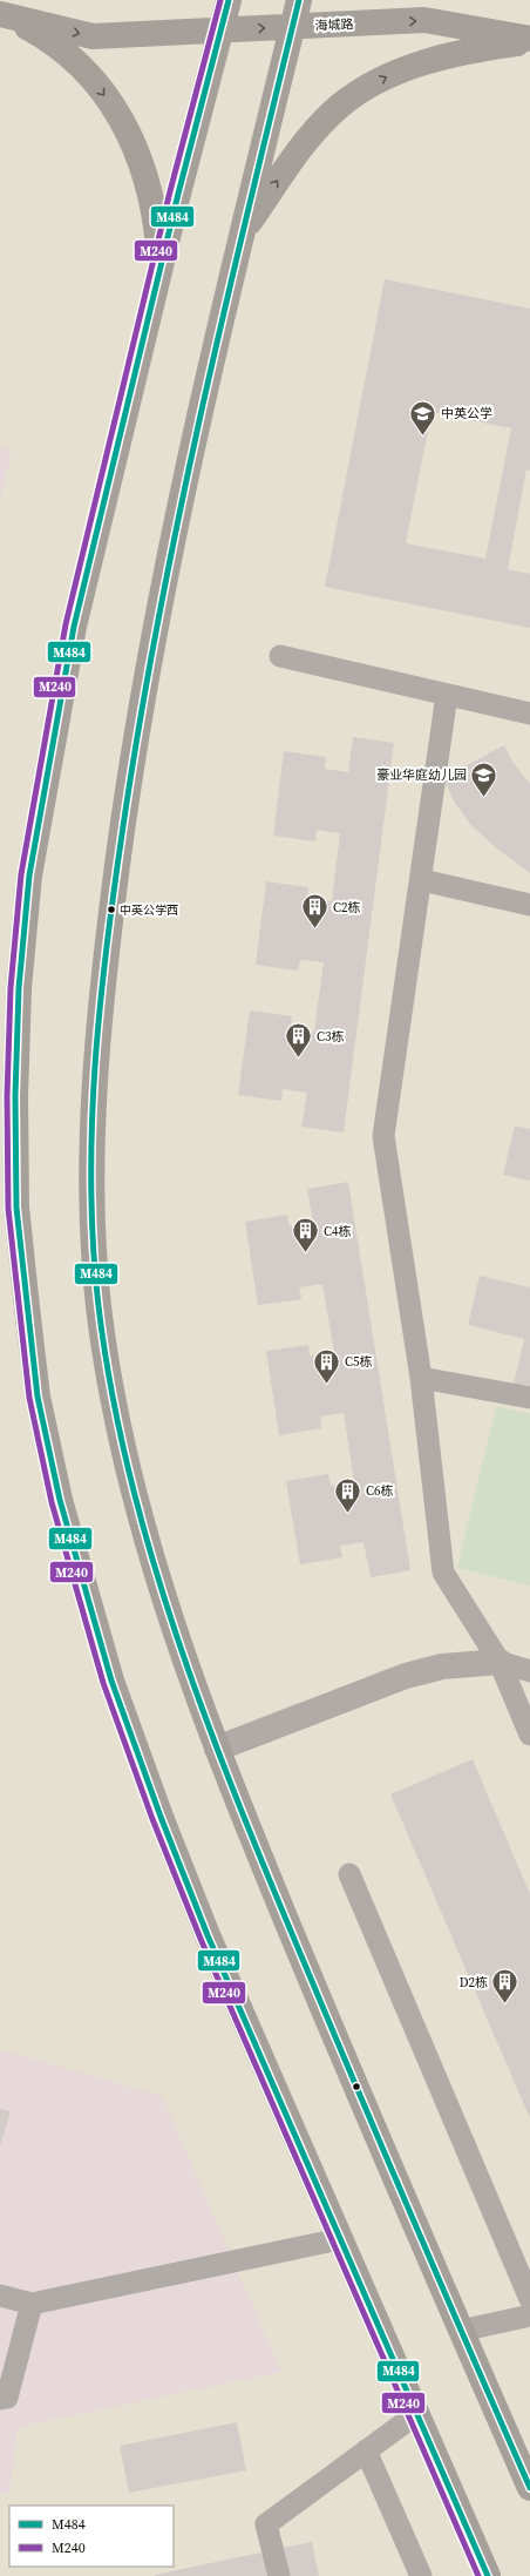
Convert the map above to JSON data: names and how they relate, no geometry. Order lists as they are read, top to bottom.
{
  "streets": {
    "main road": ["海城路"]
  },
  "one_way": ["海城路"],
  "places": {
    "school or university": ["中英公学", "豪业华庭幼儿园"],
    "other": ["中英公学西"],
    "building": [
      "C2栋",
      "C3栋",
      "C4栋",
      "C5栋",
      "C6栋",
      "D2栋"
    ]
  },
  "lines": ["transit line M484", "transit line M240"],
  "legend": ["M484", "M240"]
}
